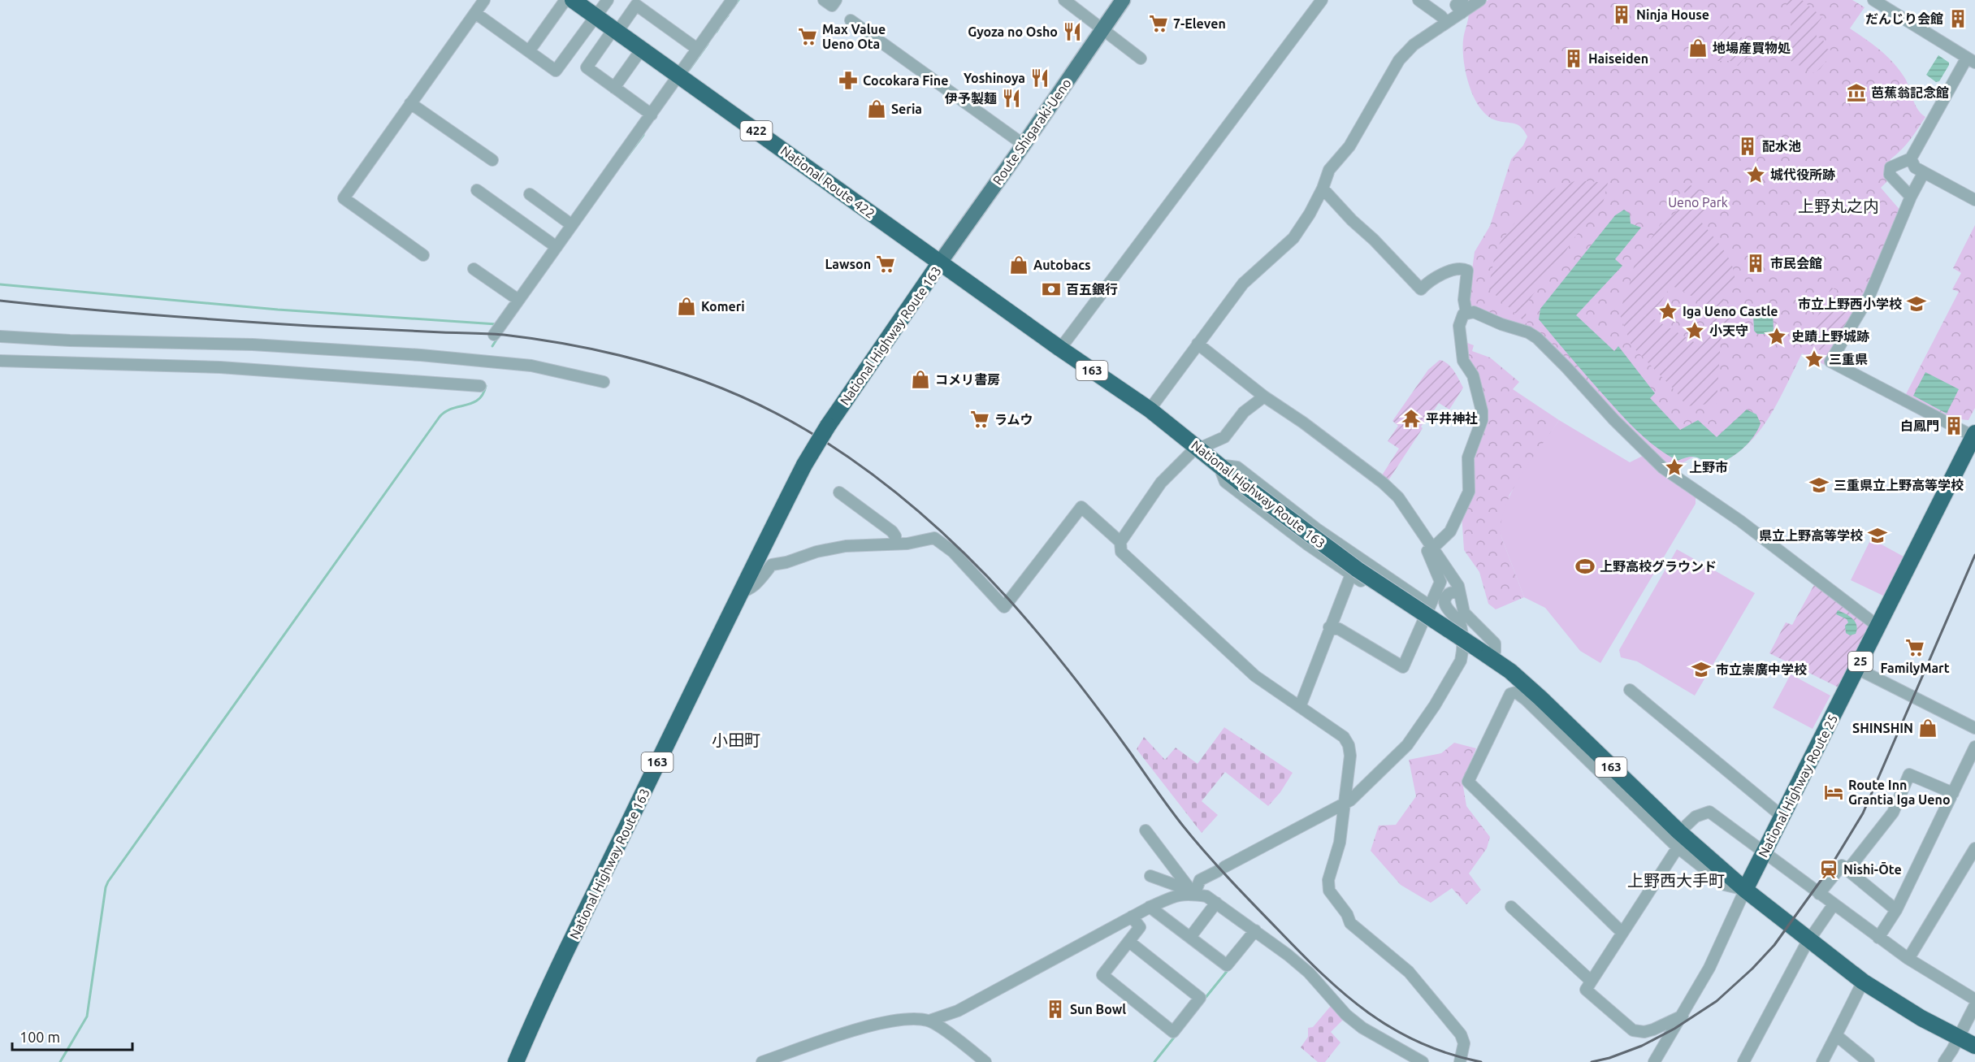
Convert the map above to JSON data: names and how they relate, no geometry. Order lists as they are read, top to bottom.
{
  "streets": {
    "highway": [
      "422",
      "National Route 422",
      "National Highway Route 163",
      "163",
      "25",
      "National Highway Route 25"
    ],
    "main road": ["Route Shigaraki-Ueno"]
  },
  "crossings": [
    ["Route Shigaraki-Ueno", "National Route 422"],
    ["Route Shigaraki-Ueno", "National Highway Route 163"],
    ["National Route 422", "National Highway Route 163"],
    ["National Highway Route 163", "National Highway Route 25"]
  ],
  "districts": ["上野丸之内", "小田町", "上野西大手町"],
  "parks": ["Ueno Park"],
  "places": {
    "building": [
      "Ninja House",
      "だんじり会館",
      "Haiseiden",
      "配水池",
      "市民会館",
      "白鳳門",
      "Sun Bowl"
    ],
    "supermarket": [
      "7-Eleven",
      "Max Value Ueno Ota",
      "Lawson",
      "ラムウ",
      "FamilyMart"
    ],
    "restaurant": ["Gyoza no Osho", "Yoshinoya", "伊予製麺"],
    "shop": [
      "地場産買物処",
      "Seria",
      "Autobacs",
      "Komeri",
      "コメリ書房",
      "SHINSHIN"
    ],
    "pharmacy": ["Cocokara Fine"],
    "museum": ["芭蕉翁記念館"],
    "place": [
      "城代役所跡",
      "Iga Ueno Castle",
      "小天守",
      "史蹟上野城跡",
      "三重県",
      "上野市"
    ],
    "bank": ["百五銀行"],
    "school or university": [
      "市立上野西小学校",
      "三重県立上野高等学校",
      "県立上野高等学校",
      "市立崇廣中学校"
    ],
    "temple": ["平井神社"],
    "sports": ["上野高校グラウンド"],
    "hotel": ["Route Inn Grantia Iga Ueno"],
    "station": ["Nishi-Ōte"]
  },
  "scale_bar": "100 m"
}
